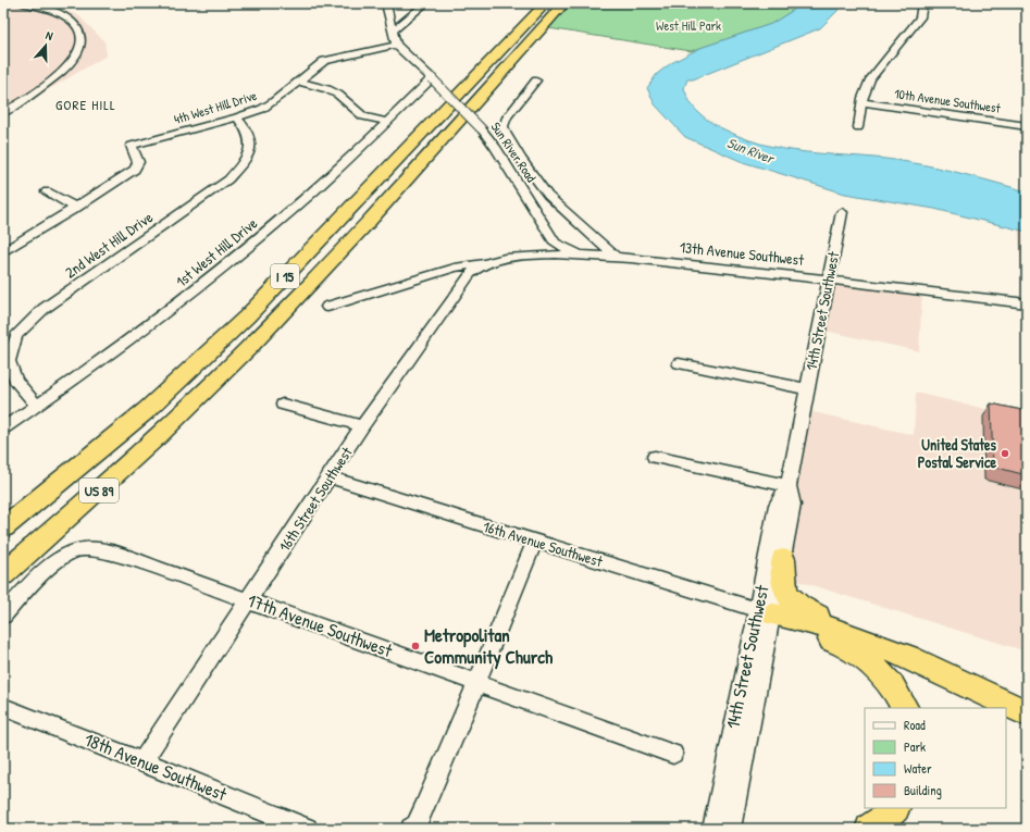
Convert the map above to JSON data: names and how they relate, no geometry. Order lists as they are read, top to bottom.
{
  "streets": {
    "highway": ["I 15", "US 89"],
    "street": [
      "10th Avenue Southwest",
      "4th West Hill Drive",
      "Sun River Road",
      "2nd West Hill Drive",
      "1st West Hill Drive",
      "13th Avenue Southwest",
      "14th Street Southwest",
      "16th Street Southwest",
      "16th Avenue Southwest",
      "17th Avenue Southwest",
      "18th Avenue Southwest"
    ]
  },
  "crossings": [
    ["4th West Hill Drive", "Sun River Road"],
    ["4th West Hill Drive", "2nd West Hill Drive"],
    ["Sun River Road", "1st West Hill Drive"],
    ["Sun River Road", "13th Avenue Southwest"],
    ["2nd West Hill Drive", "1st West Hill Drive"],
    ["13th Avenue Southwest", "14th Street Southwest"],
    ["13th Avenue Southwest", "16th Street Southwest"],
    ["I 15", "US 89"],
    ["14th Street Southwest", "16th Avenue Southwest"],
    ["16th Street Southwest", "16th Avenue Southwest"],
    ["16th Street Southwest", "17th Avenue Southwest"],
    ["16th Street Southwest", "18th Avenue Southwest"]
  ],
  "districts": ["GORE HILL"],
  "water": ["Sun River"],
  "parks": ["West Hill Park"],
  "places": ["United States Postal Service", "Metropolitan Community Church"],
  "legend": [
    "Road",
    "Park",
    "Water",
    "Building"
  ],
  "north": "top"
}
